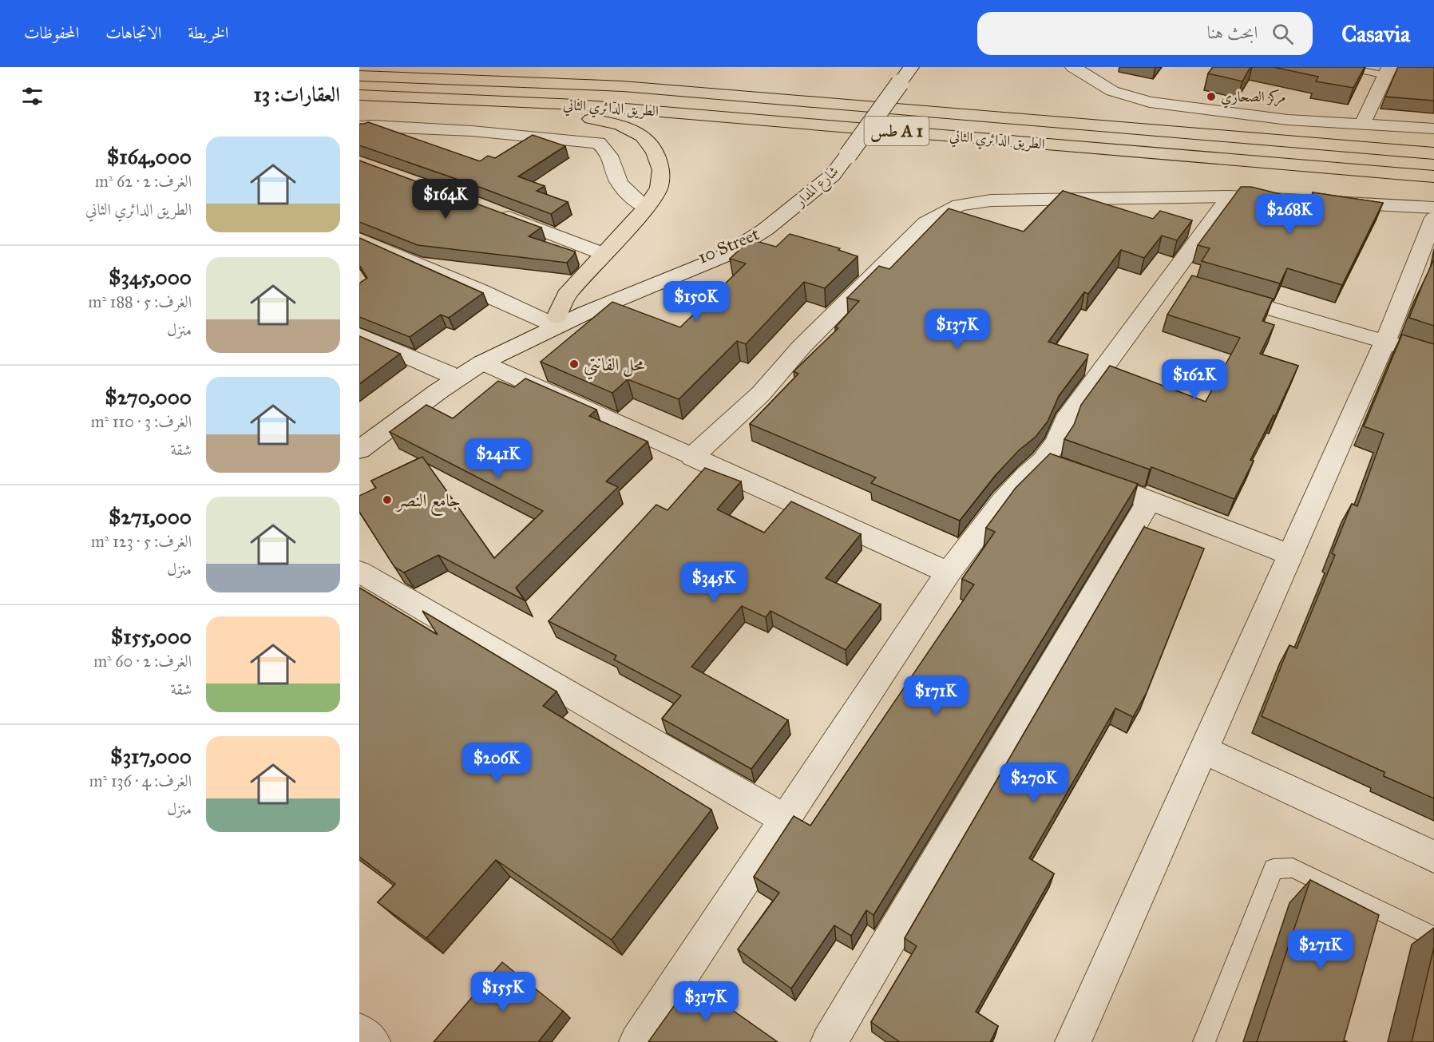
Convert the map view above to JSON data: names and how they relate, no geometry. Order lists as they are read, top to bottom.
{
  "streets": {
    "highway": ["الطريق الدائري الثاني", "طس A 1"],
    "street": ["شارع المدار", "10 Street"]
  },
  "crossings": [
    ["شارع المدار", "10 Street"]
  ],
  "places": ["مركز الصحاري", "محل الفانتي", "جامع النصر"],
  "page": {
    "header": "Casavia",
    "search": "ابحث هنا",
    "nav": ["الخريطة", "الاتجاهات", "المحفوظات"],
    "heading": "العقارات: 13",
    "list": [
      {
        "name": "$164,000",
        "note": "الغرف: 2 · 62 m² · الطريق الدائري الثاني"
      },
      {
        "name": "$345,000",
        "note": "الغرف: 5 · 188 m² · منزل"
      },
      {
        "name": "$270,000",
        "note": "الغرف: 3 · 110 m² · شقة"
      },
      {
        "name": "$271,000",
        "note": "الغرف: 5 · 123 m² · منزل"
      },
      {
        "name": "$155,000",
        "note": "الغرف: 2 · 60 m² · شقة"
      },
      {
        "name": "$317,000",
        "note": "الغرف: 4 · 136 m² · منزل"
      }
    ],
    "price": [
      "$164K",
      "$268K",
      "$150K",
      "$137K",
      "$162K",
      "$241K",
      "$345K",
      "$171K",
      "$206K",
      "$270K",
      "$271K",
      "$155K",
      "$317K"
    ]
  }
}
